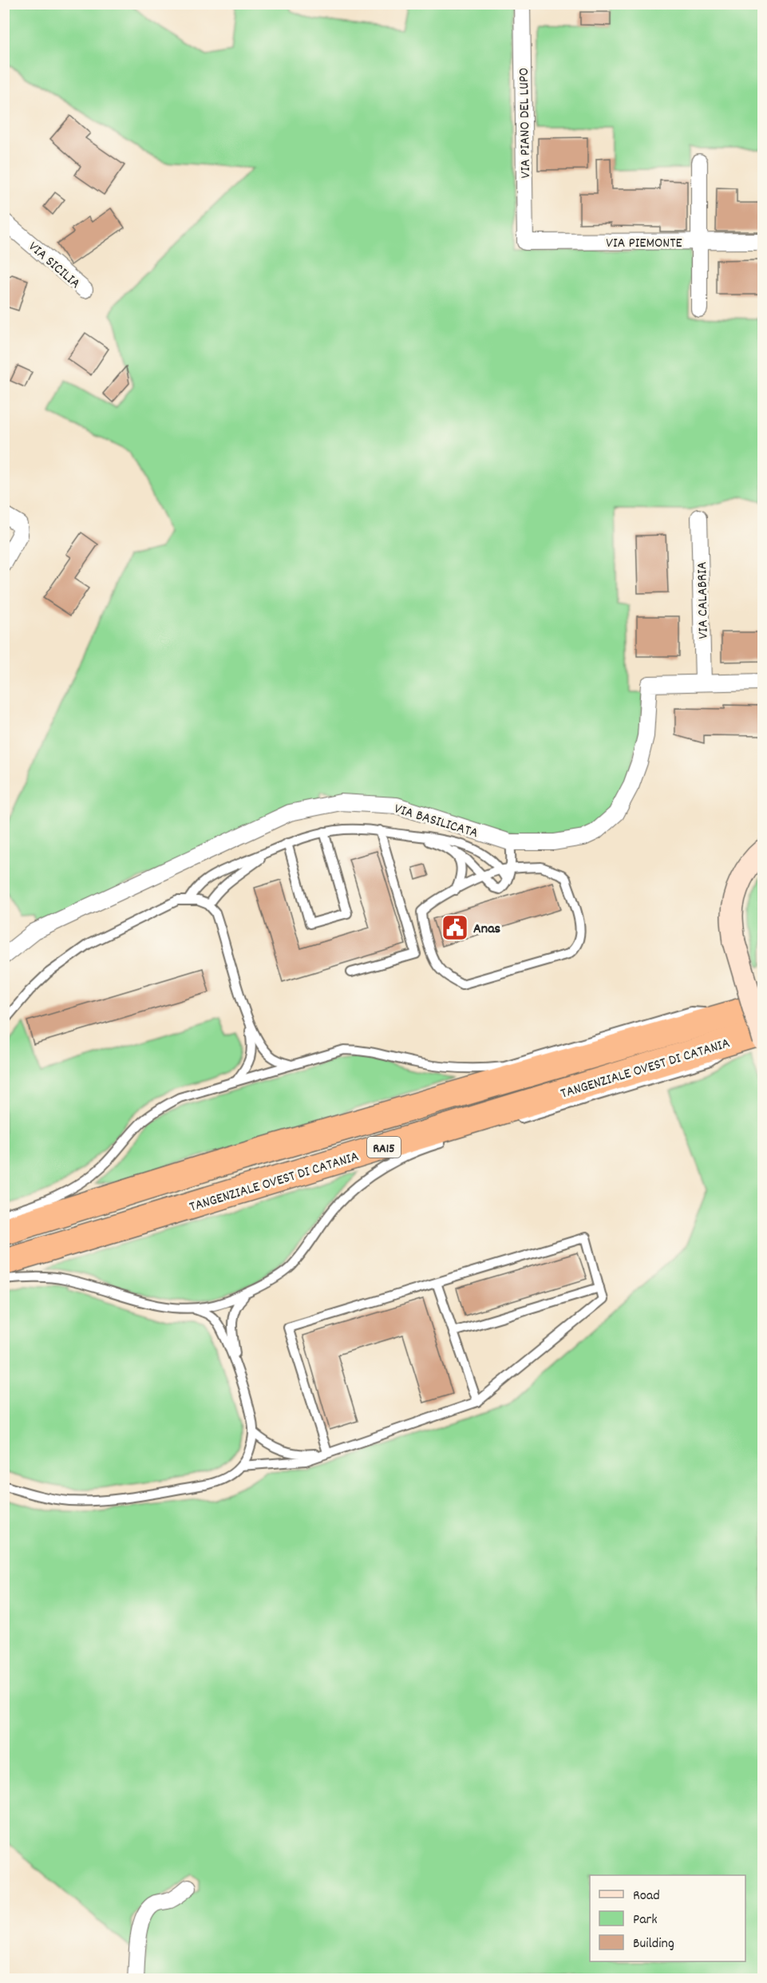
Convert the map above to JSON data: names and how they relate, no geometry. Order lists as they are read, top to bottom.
{
  "streets": {
    "highway": ["TANGENZIALE OVEST DI CATANIA", "RA15"],
    "street": [
      "VIA PIANO DEL LUPO",
      "VIA PIEMONTE",
      "VIA SICILIA",
      "VIA CALABRIA",
      "VIA BASILICATA"
    ]
  },
  "crossings": [
    ["VIA PIANO DEL LUPO", "VIA PIEMONTE"],
    ["VIA CALABRIA", "VIA BASILICATA"]
  ],
  "places": {
    "public building": ["Anas"]
  },
  "legend": ["Road", "Park", "Building"]
}
